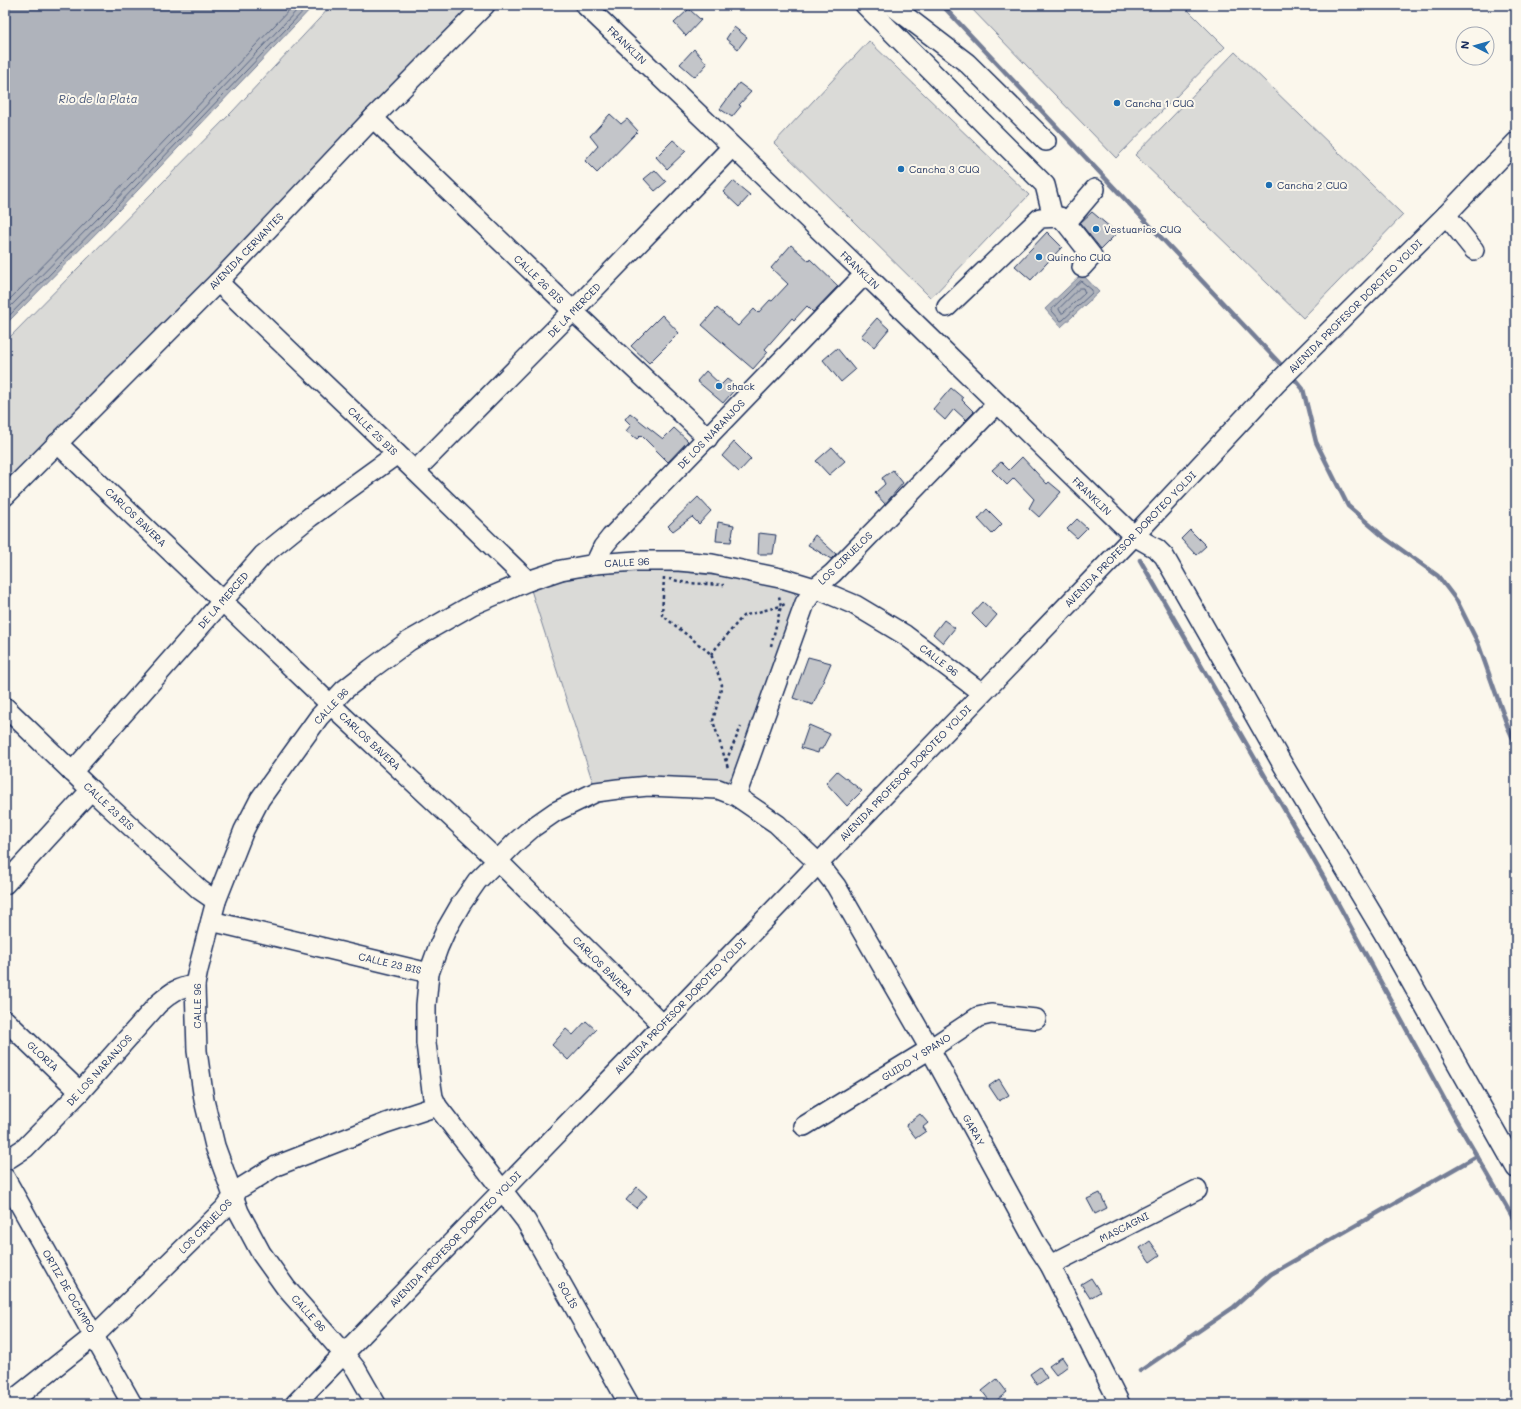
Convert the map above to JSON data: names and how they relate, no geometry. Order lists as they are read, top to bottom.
{
  "streets": {
    "street": [
      "FRANKLIN",
      "AVENIDA CERVANTES",
      "CALLE 26 BIS",
      "AVENIDA PROFESOR DOROTEO YOLDI",
      "DE LA MERCED",
      "CALLE 25 BIS",
      "DE LOS NARANJOS",
      "CARLOS BAVERA",
      "LOS CIRUELOS",
      "CALLE 96",
      "CALLE 23 BIS",
      "GLORIA",
      "GUIDO Y SPANO",
      "GARAY",
      "MASCAGNI",
      "ORTIZ DE OCAMPO",
      "SOLÍS"
    ]
  },
  "crossings": [
    ["FRANKLIN", "AVENIDA PROFESOR DOROTEO YOLDI"],
    ["FRANKLIN", "DE LA MERCED"],
    ["FRANKLIN", "DE LOS NARANJOS"],
    ["FRANKLIN", "LOS CIRUELOS"],
    ["AVENIDA CERVANTES", "CALLE 26 BIS"],
    ["AVENIDA CERVANTES", "CALLE 25 BIS"],
    ["AVENIDA CERVANTES", "CARLOS BAVERA"],
    ["CALLE 26 BIS", "DE LA MERCED"],
    ["CALLE 26 BIS", "DE LOS NARANJOS"],
    ["AVENIDA PROFESOR DOROTEO YOLDI", "CARLOS BAVERA"],
    ["AVENIDA PROFESOR DOROTEO YOLDI", "CALLE 96"],
    ["AVENIDA PROFESOR DOROTEO YOLDI", "GARAY"],
    ["AVENIDA PROFESOR DOROTEO YOLDI", "SOLÍS"],
    ["DE LA MERCED", "CALLE 25 BIS"],
    ["DE LA MERCED", "CARLOS BAVERA"],
    ["DE LA MERCED", "CALLE 23 BIS"],
    ["CALLE 25 BIS", "CALLE 96"],
    ["DE LOS NARANJOS", "CALLE 96"],
    ["DE LOS NARANJOS", "GLORIA"],
    ["CARLOS BAVERA", "CALLE 96"],
    ["CARLOS BAVERA", "GARAY"],
    ["LOS CIRUELOS", "CALLE 96"],
    ["LOS CIRUELOS", "GARAY"],
    ["LOS CIRUELOS", "ORTIZ DE OCAMPO"],
    ["LOS CIRUELOS", "SOLÍS"],
    ["CALLE 96", "CALLE 23 BIS"],
    ["CALLE 23 BIS", "GARAY"],
    ["GUIDO Y SPANO", "GARAY"],
    ["GARAY", "MASCAGNI"],
    ["GARAY", "SOLÍS"]
  ],
  "water": ["Río de la Plata"],
  "places": [
    "Cancha 1 CUQ",
    "Cancha 3 CUQ",
    "Cancha 2 CUQ",
    "Vestuarios CUQ",
    "Quincho CUQ",
    "shack"
  ],
  "north": "left"
}
